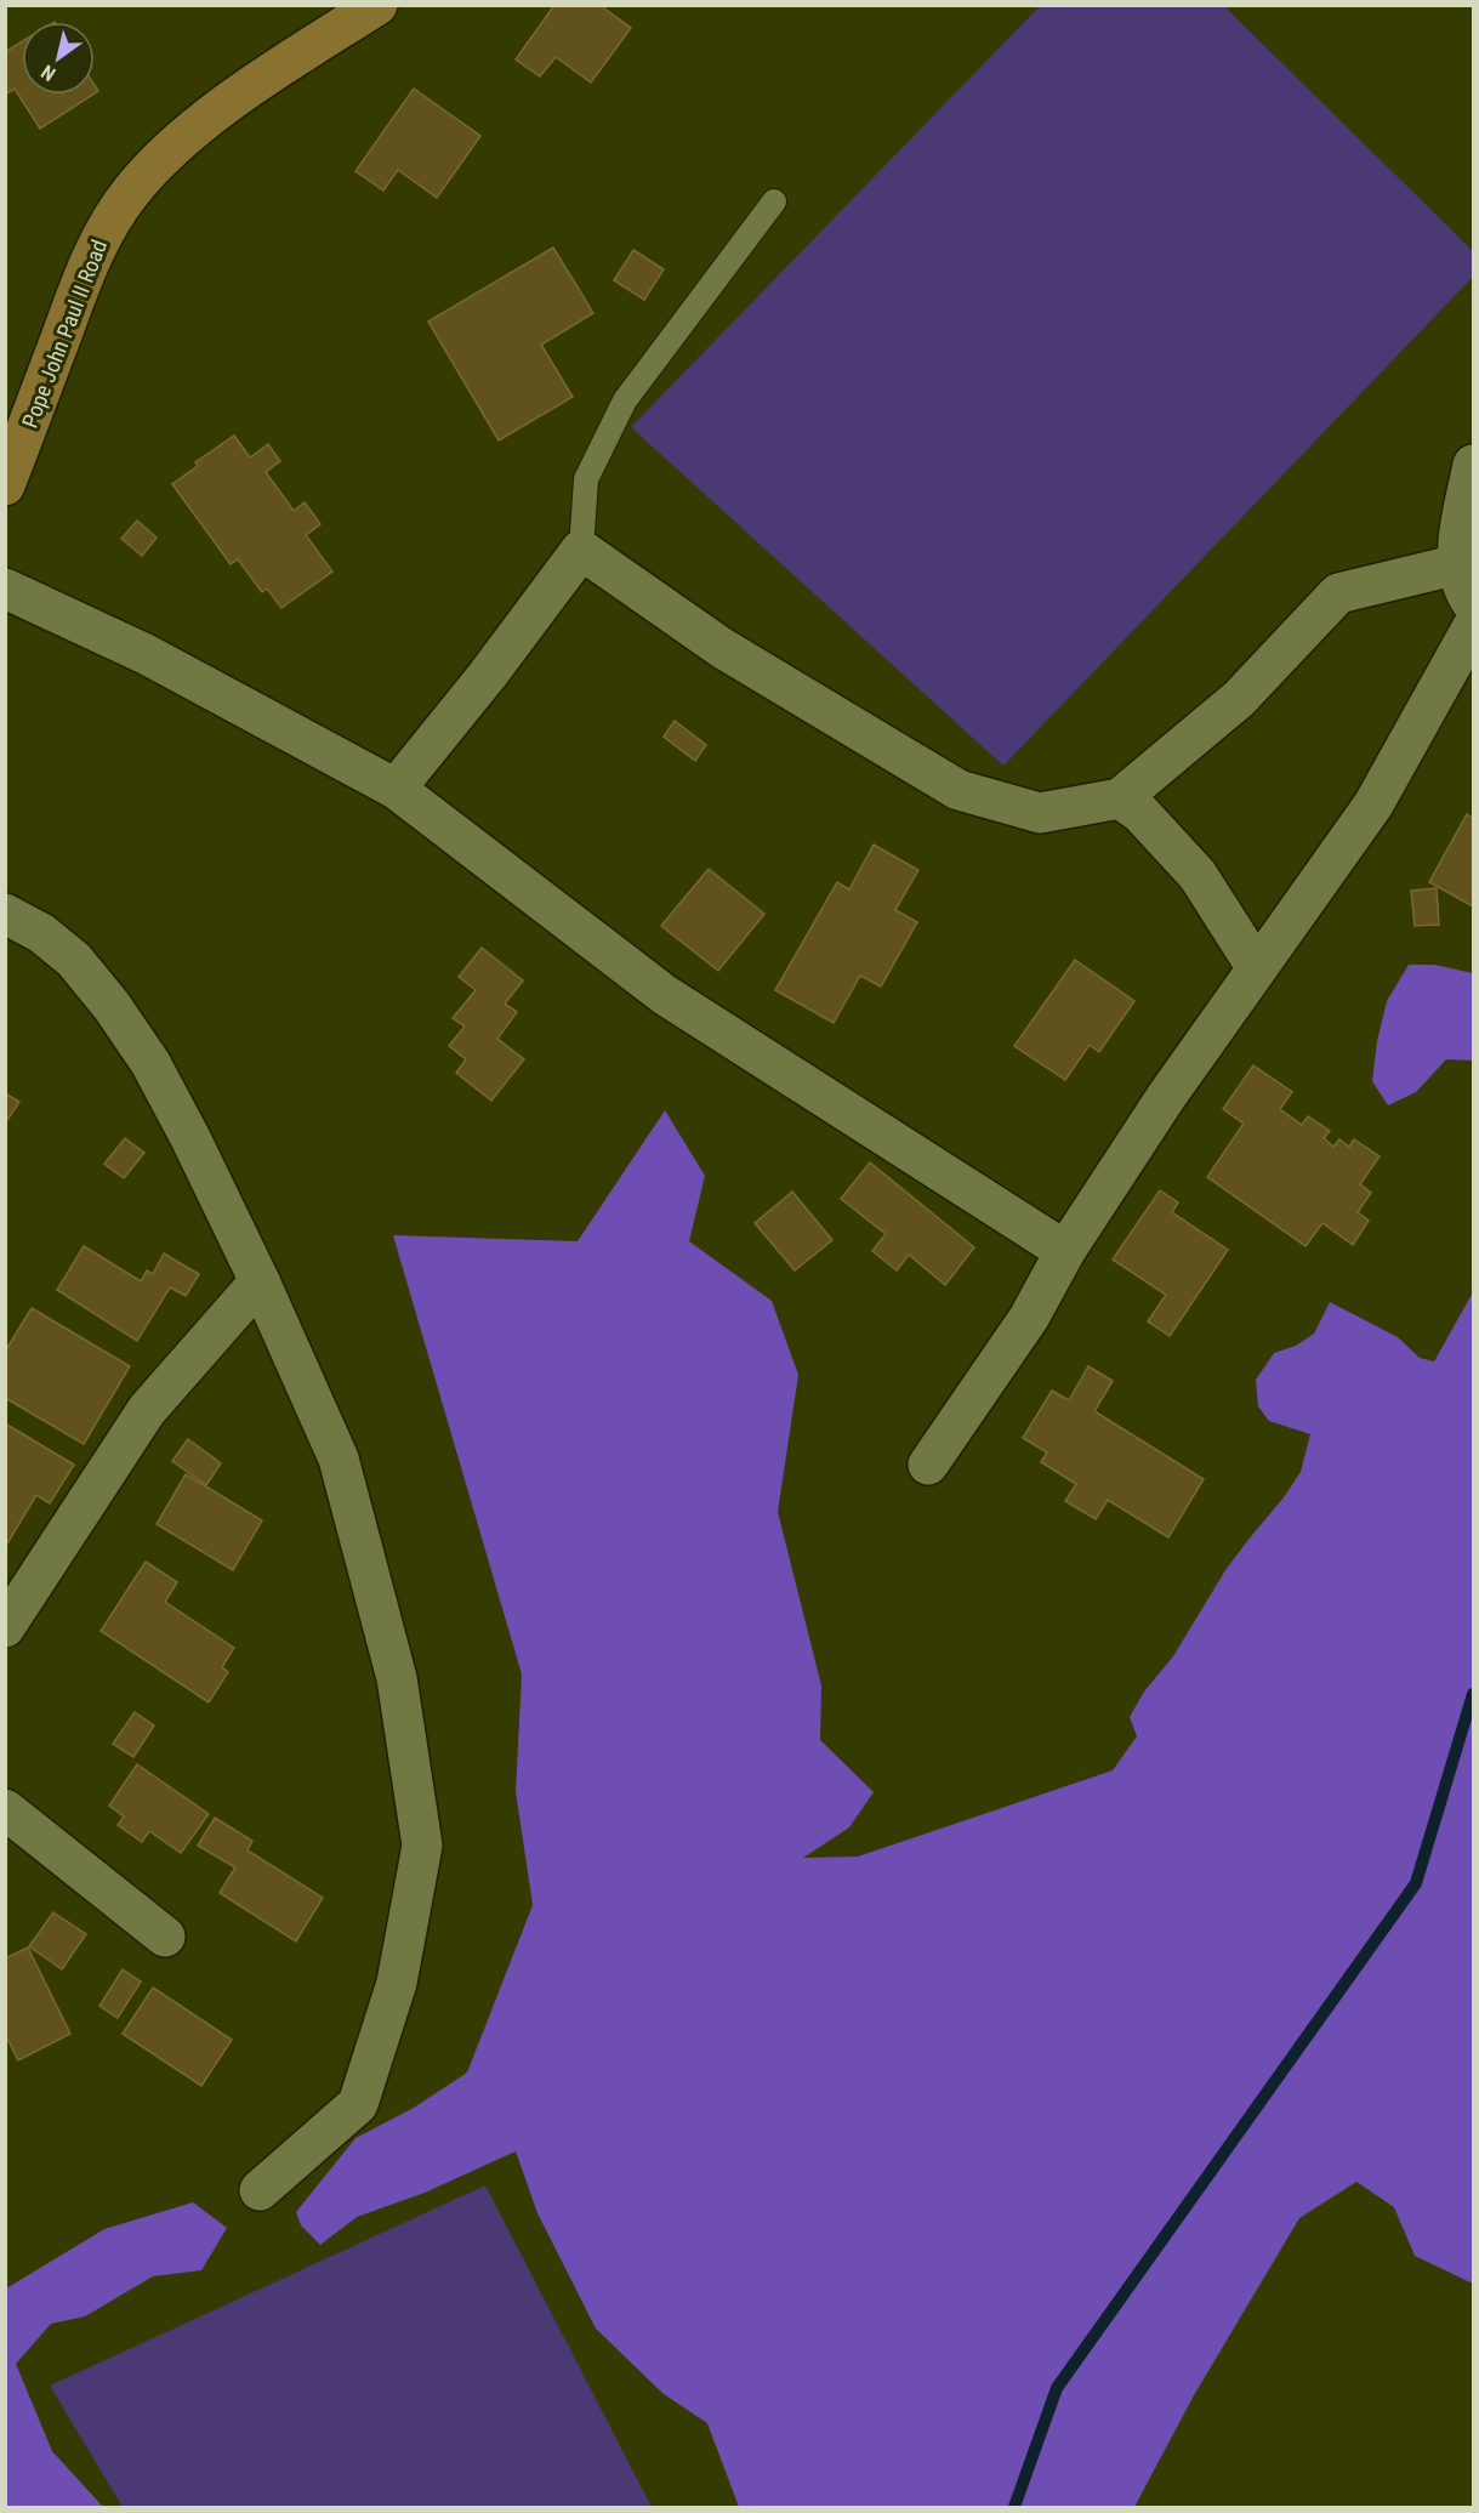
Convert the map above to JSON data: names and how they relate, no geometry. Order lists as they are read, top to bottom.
{
  "streets": {
    "main road": ["Pope John Paul II Road"]
  },
  "north": "bottom left"
}
